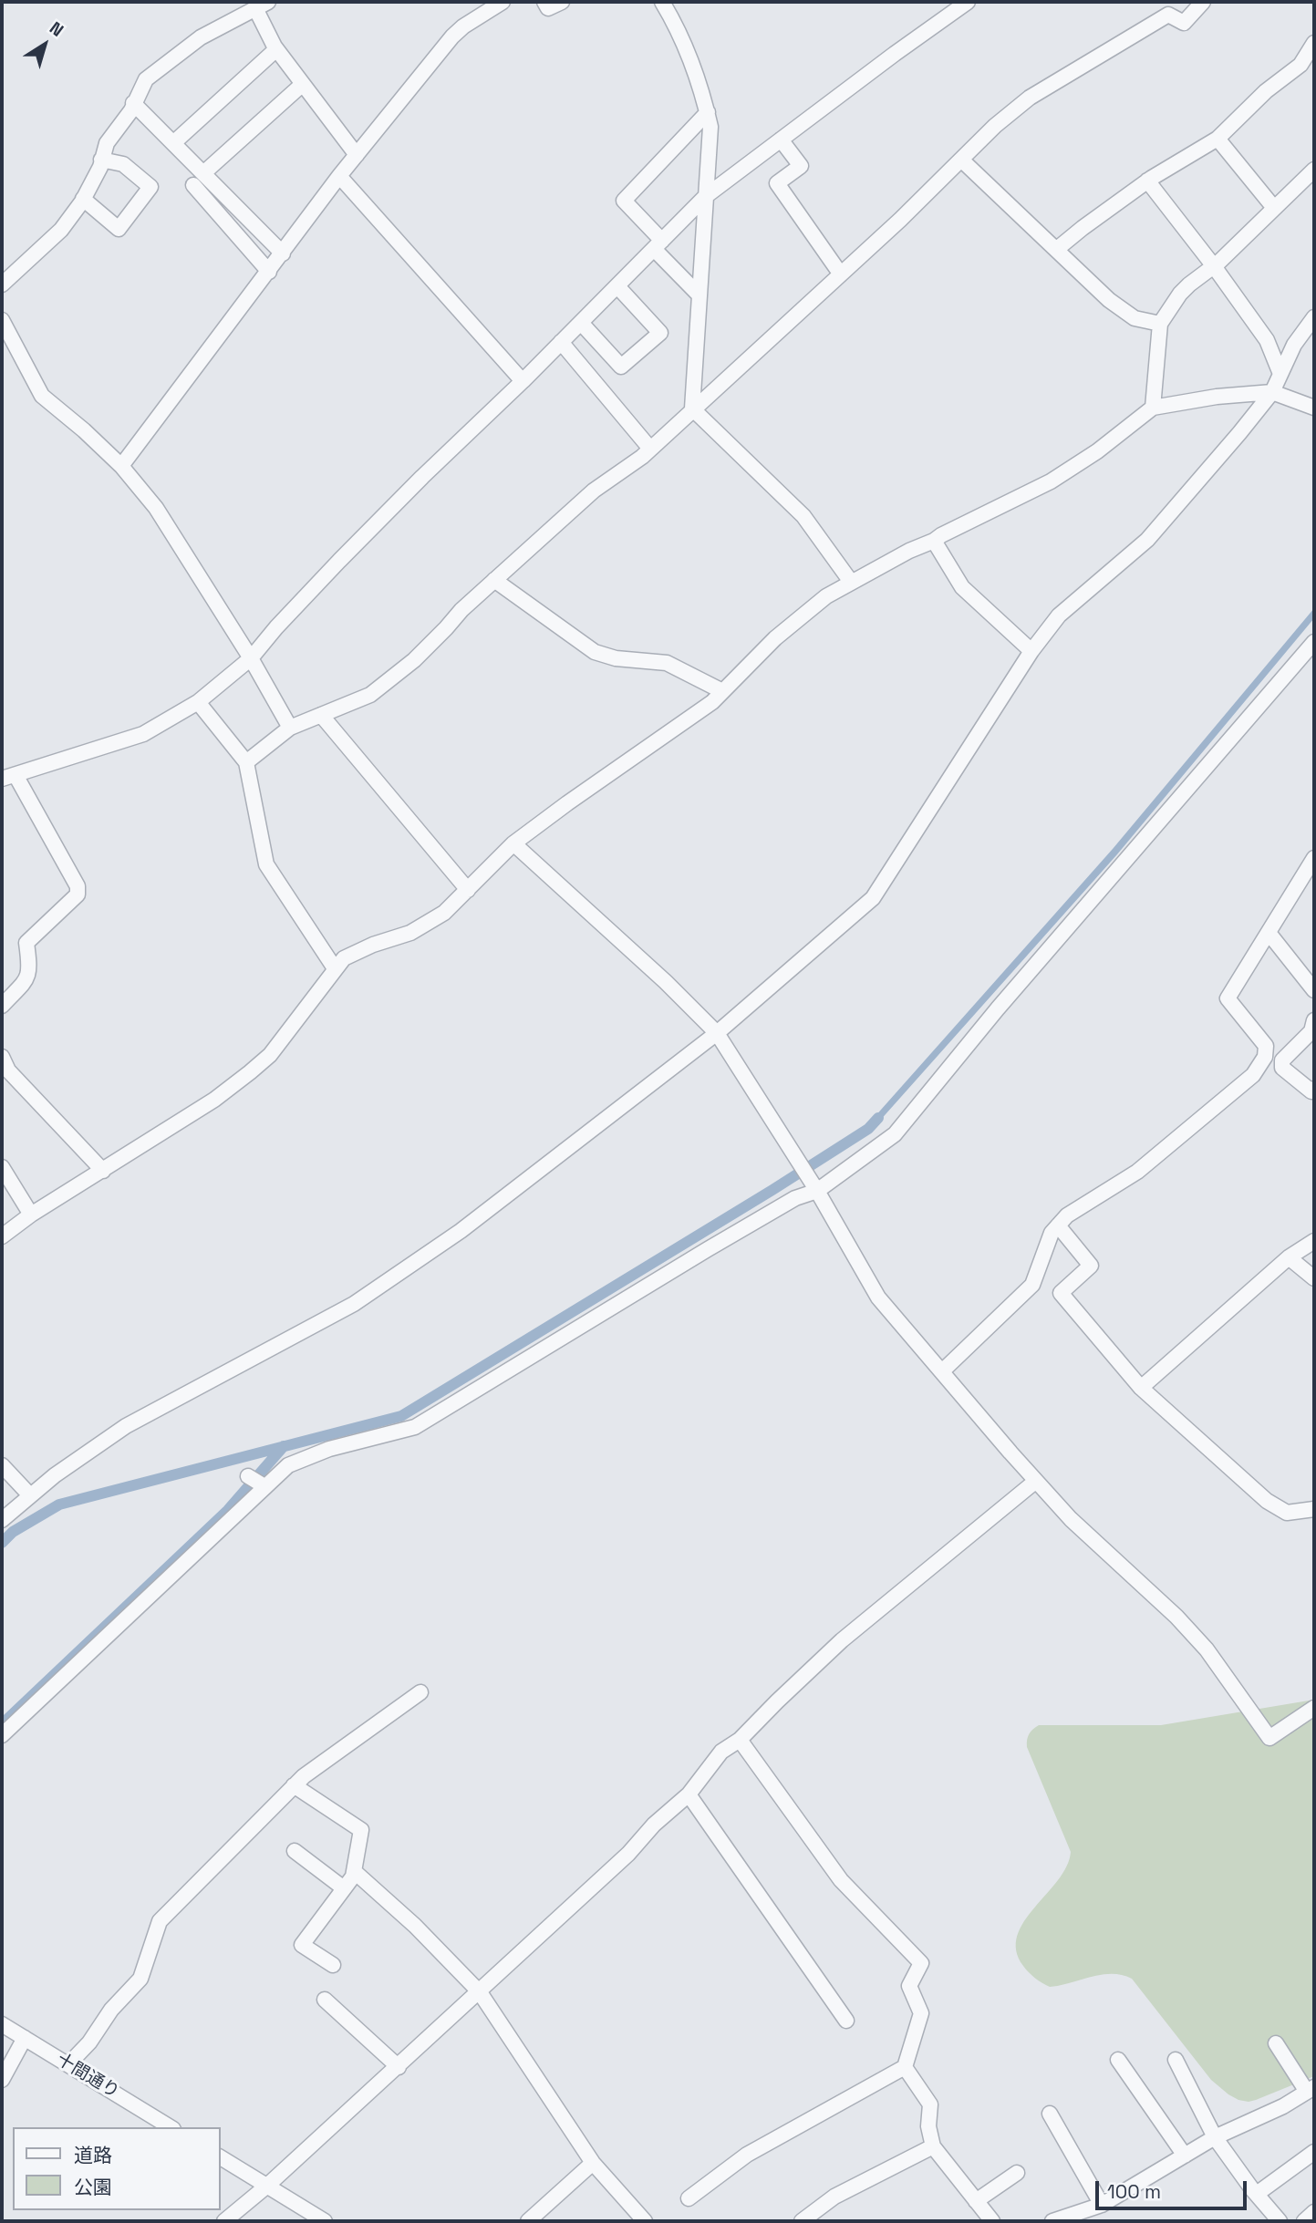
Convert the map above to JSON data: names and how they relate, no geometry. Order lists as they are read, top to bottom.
{
  "streets": {
    "street": ["十間通り"]
  },
  "legend": ["道路", "公園"],
  "scale_bar": "100 m",
  "north": "top right"
}
